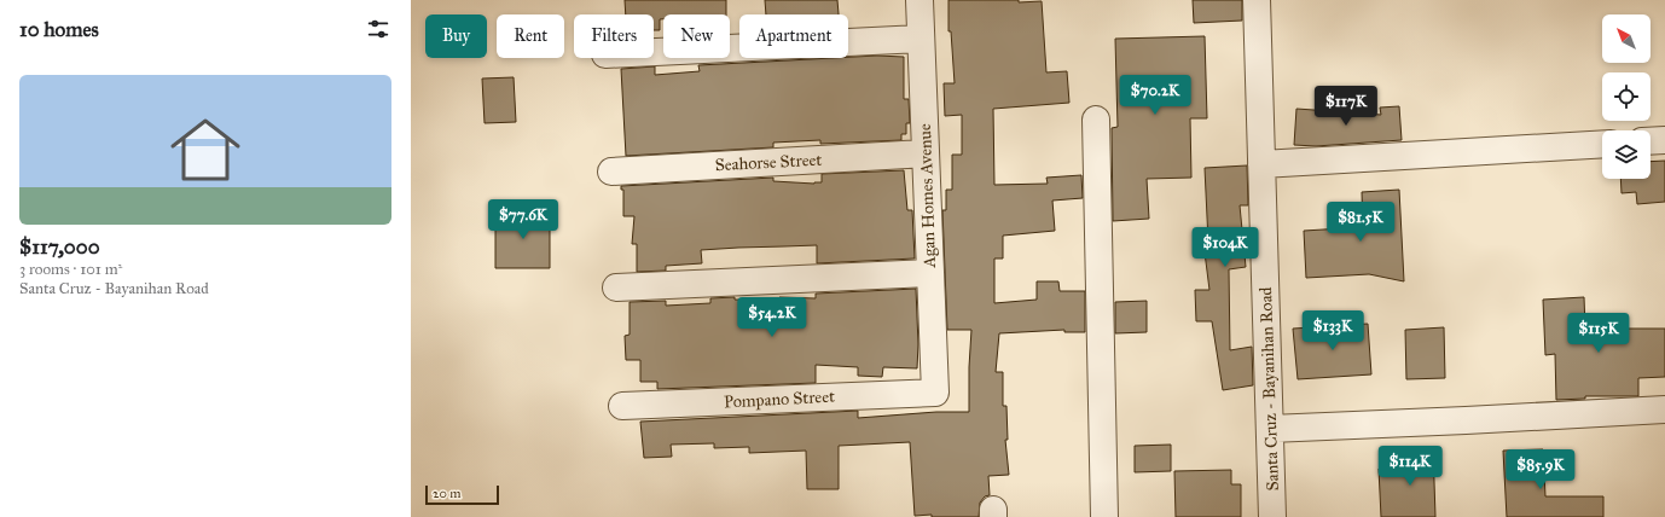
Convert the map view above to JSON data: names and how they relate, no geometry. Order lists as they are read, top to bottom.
{
  "streets": {
    "street": [
      "Seahorse Street",
      "Agan Homes Avenue",
      "Santa Cruz - Bayanihan Road",
      "Pompano Street"
    ]
  },
  "crossings": [
    ["Seahorse Street", "Agan Homes Avenue"],
    ["Agan Homes Avenue", "Pompano Street"]
  ],
  "scale_bar": "20 m",
  "north": "top left",
  "page": {
    "heading": "10 homes",
    "chip": [
      "Buy",
      "Rent",
      "Filters",
      "New",
      "Apartment"
    ],
    "list": [
      {
        "name": "$117,000",
        "note": "3 rooms · 101 m² · Santa Cruz - Bayanihan Road"
      }
    ],
    "price": [
      "$70.2K",
      "$117K",
      "$77.6K",
      "$81.5K",
      "$104K",
      "$54.2K",
      "$133K",
      "$115K",
      "$114K",
      "$85.9K"
    ],
    "scale": "20 m"
  }
}
